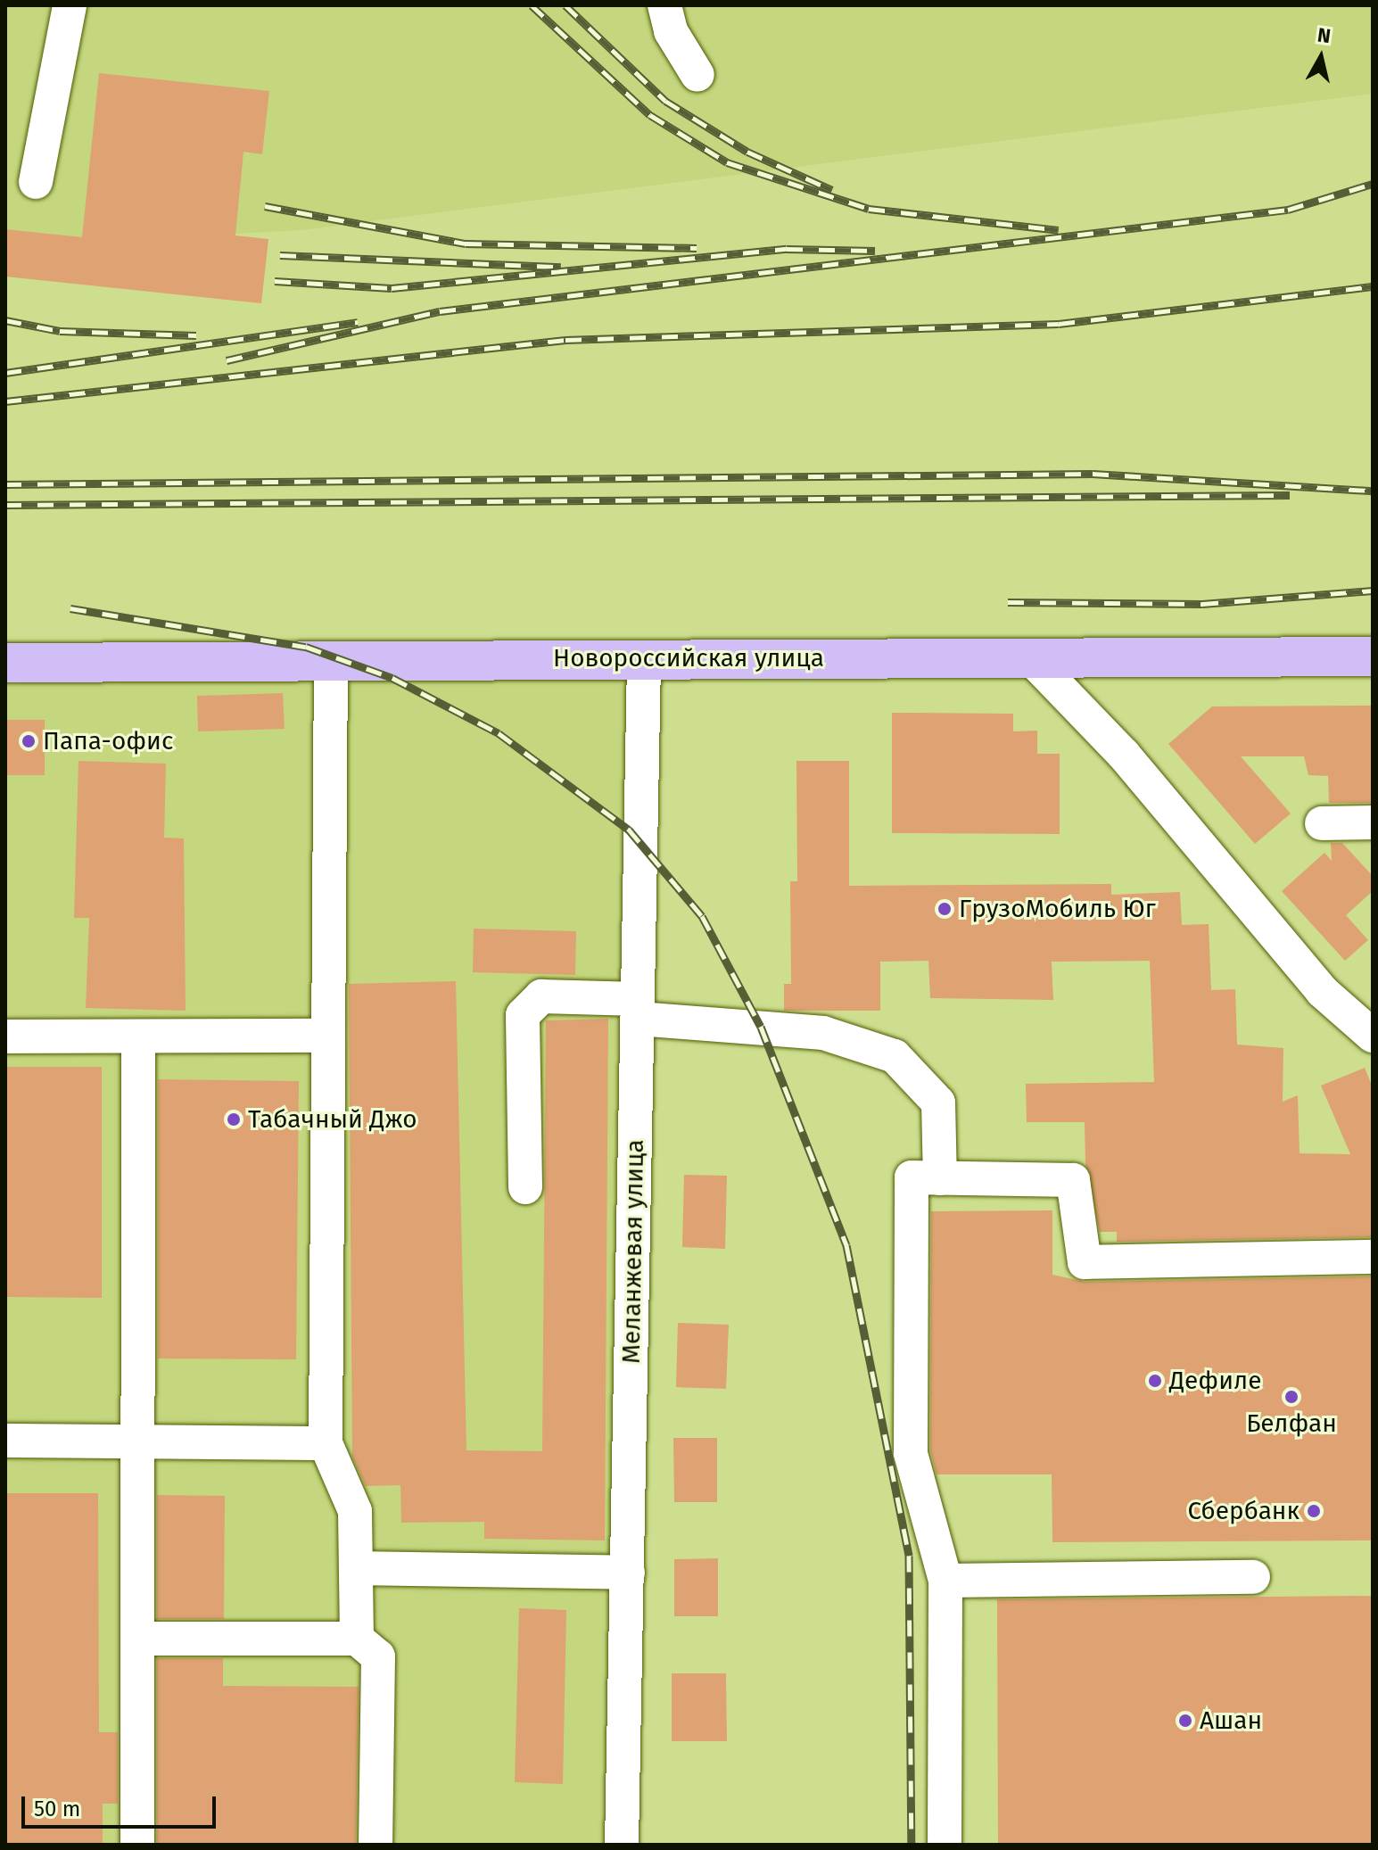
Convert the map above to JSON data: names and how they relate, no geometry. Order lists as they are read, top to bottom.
{
  "streets": {
    "main road": ["Новороссийская улица"],
    "street": ["Меланжевая улица"]
  },
  "crossings": [
    ["Новороссийская улица", "Меланжевая улица"]
  ],
  "places": [
    "Папа-офис",
    "ГрузоМобиль Юг",
    "Табачный Джо",
    "Дефиле",
    "Белфан",
    "Сбербанк",
    "Ашан"
  ],
  "scale_bar": "50 m",
  "north": "top"
}
